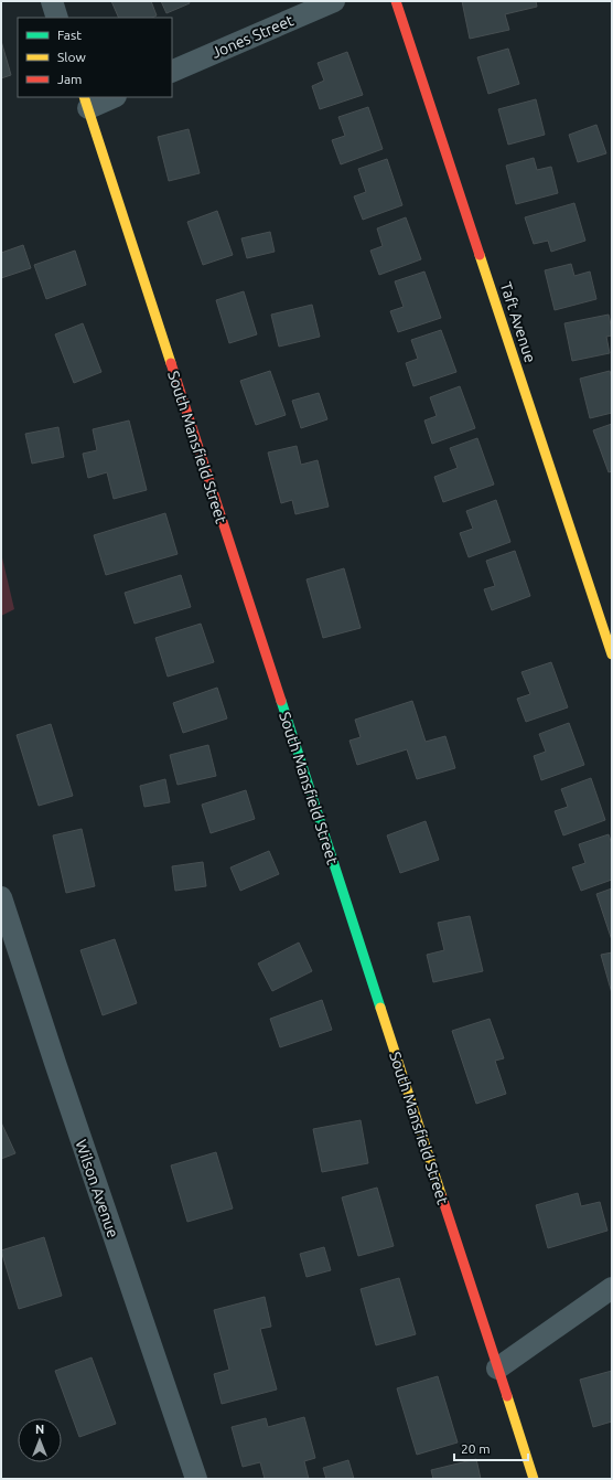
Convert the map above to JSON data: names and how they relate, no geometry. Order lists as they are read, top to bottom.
{
  "streets": {
    "street": [
      "Jones Street",
      "Taft Avenue",
      "South Mansfield Street",
      "Wilson Avenue"
    ]
  },
  "legend": ["Fast", "Slow", "Jam"],
  "scale_bar": "20 m",
  "north": "top"
}
